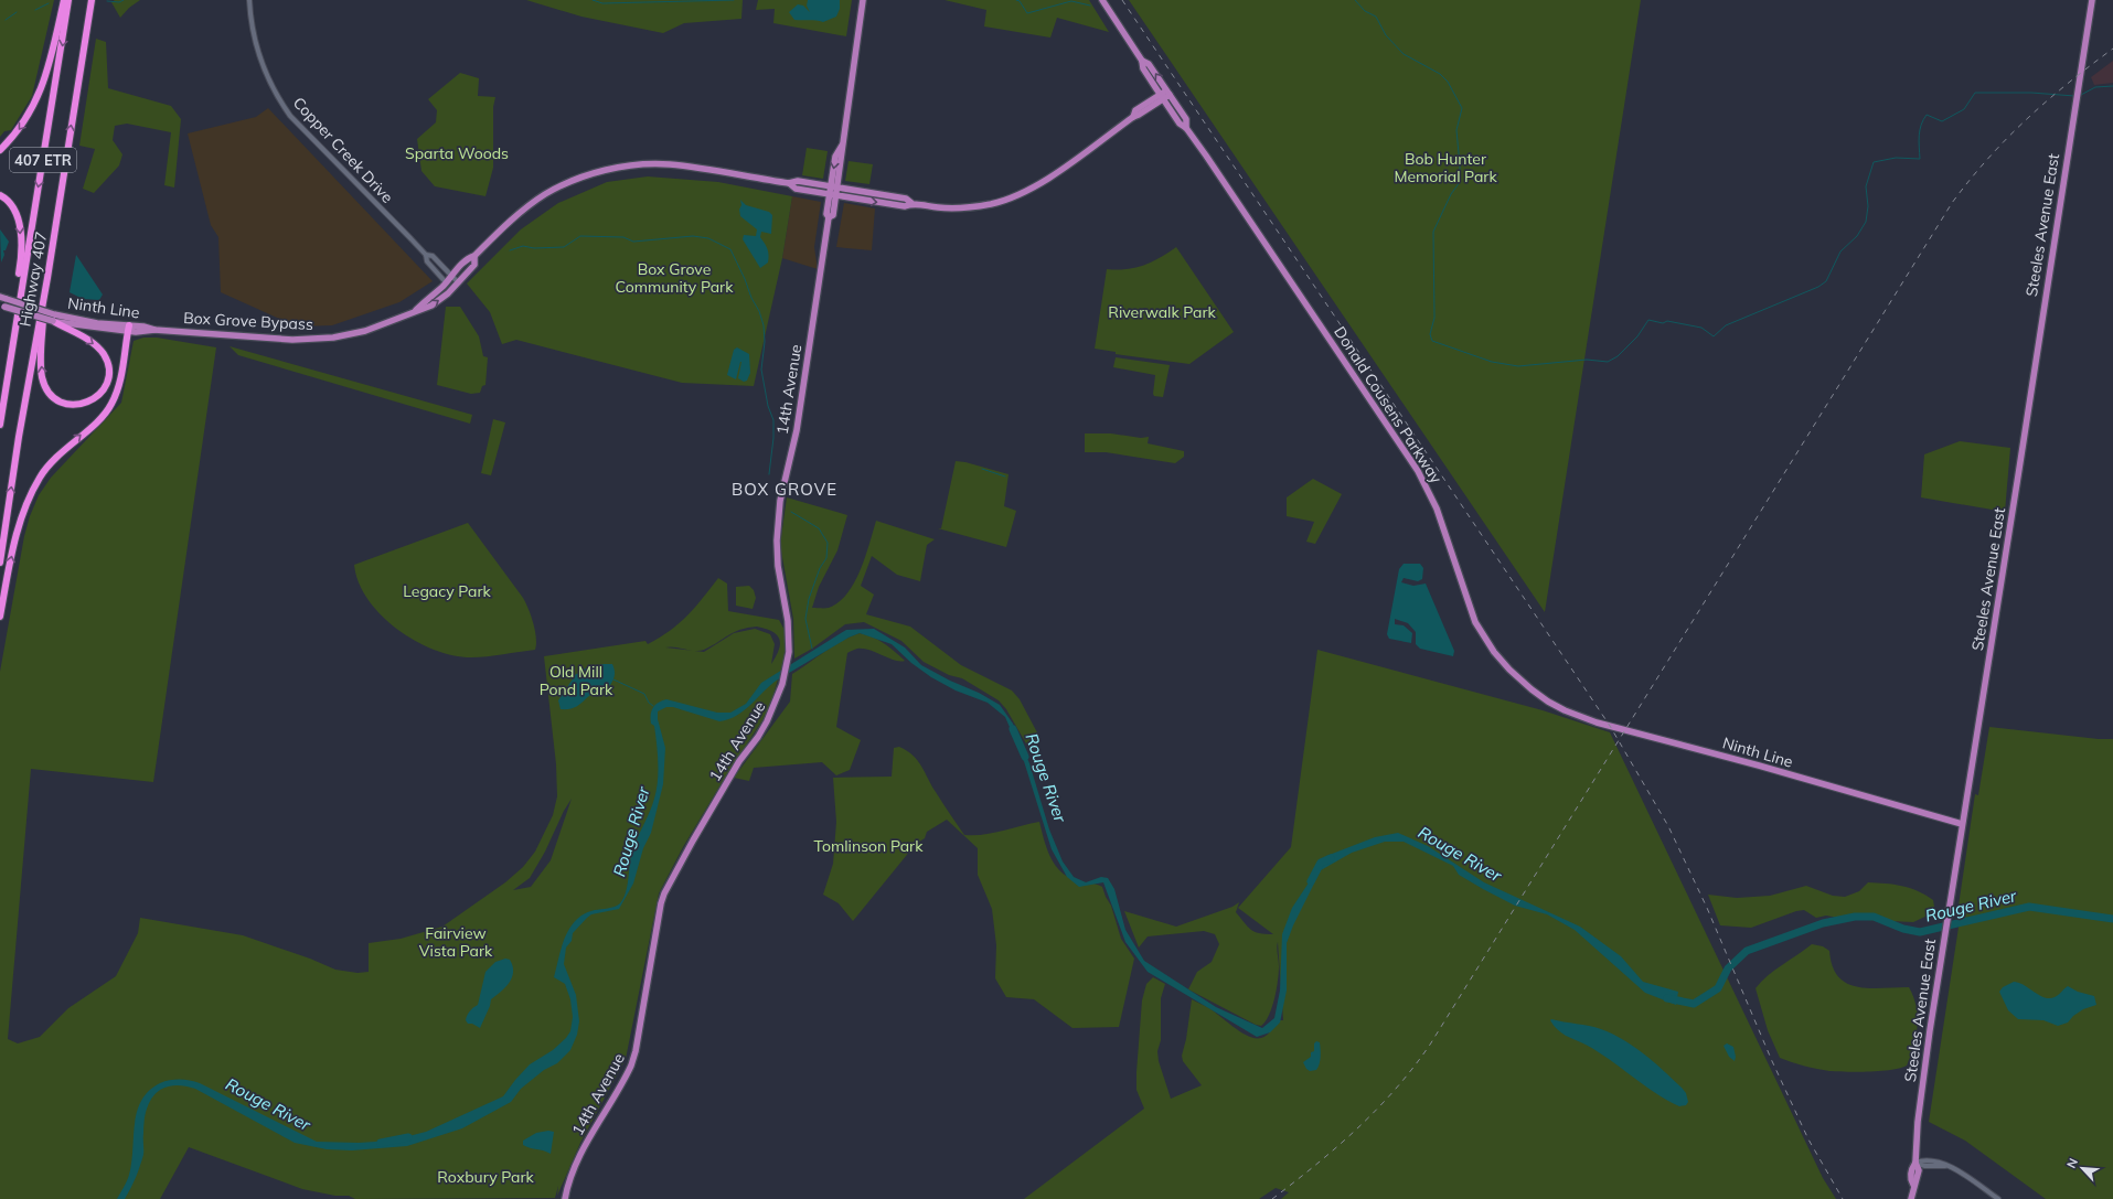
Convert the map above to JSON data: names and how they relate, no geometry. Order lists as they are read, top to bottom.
{
  "streets": {
    "highway": ["407 ETR", "Highway 407"],
    "main road": [
      "Steeles Avenue East",
      "Ninth Line",
      "Box Grove Bypass",
      "14th Avenue",
      "Donald Cousens Parkway"
    ],
    "street": ["Copper Creek Drive"]
  },
  "crossings": [
    ["Copper Creek Drive", "Box Grove Bypass"],
    ["Steeles Avenue East", "Ninth Line"],
    ["Ninth Line", "Box Grove Bypass"],
    ["Ninth Line", "Donald Cousens Parkway"],
    ["Box Grove Bypass", "14th Avenue"],
    ["Box Grove Bypass", "Donald Cousens Parkway"]
  ],
  "districts": ["BOX GROVE"],
  "water": ["Rouge River"],
  "parks": [
    "Sparta Woods",
    "Bob Hunter Memorial Park",
    "Box Grove Community Park",
    "Riverwalk Park",
    "Legacy Park",
    "Old Mill Pond Park",
    "Tomlinson Park",
    "Fairview Vista Park",
    "Roxbury Park"
  ],
  "north": "top left"
}
